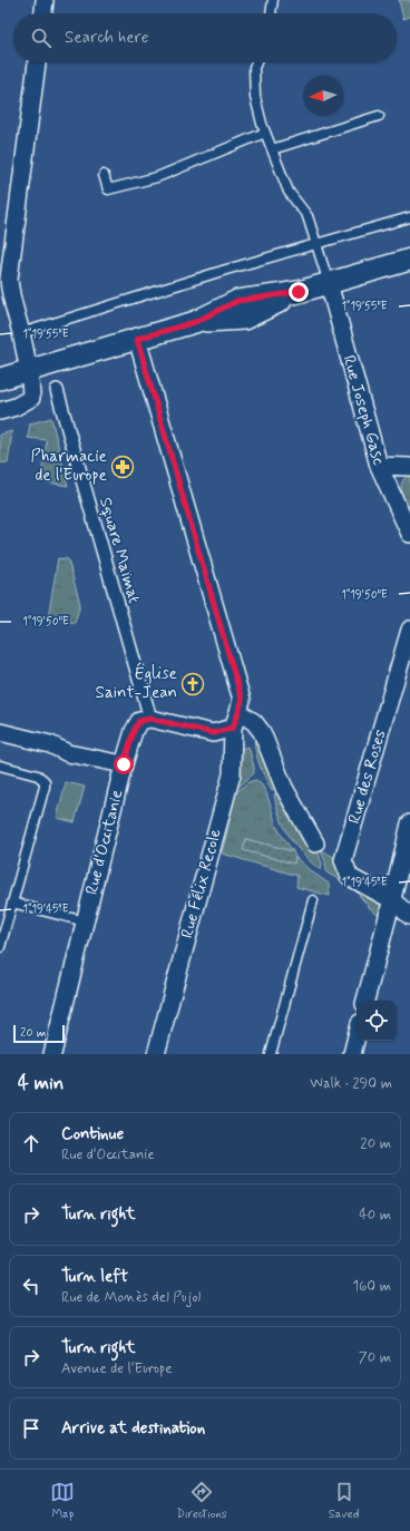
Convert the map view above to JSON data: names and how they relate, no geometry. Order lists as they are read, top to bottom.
{
  "streets": {
    "street": [
      "Rue Joseph Gasc",
      "Square Maïmat",
      "Rue des Roses",
      "Rue d'Occitanie",
      "Rue Félix Recole"
    ]
  },
  "crossings": [
    ["Square Maïmat", "Rue d'Occitanie"]
  ],
  "places": {
    "pharmacy": ["Pharmacie de l'Europe"],
    "church": ["Église Saint-Jean"]
  },
  "scale_bar": "20 m",
  "north": "left",
  "page": {
    "search": "Search here",
    "scale": "20 m",
    "heading": ["4 min", "Walk · 290 m"],
    "list": [
      ["Continue", "Rue d'Occitanie", "20 m"],
      ["Turn right", "40 m"],
      ["Turn left", "Rue de Monès del Pujol", "160 m"],
      ["Turn right", "Avenue de l'Europe", "70 m"],
      "Arrive at destination"
    ],
    "nav": ["Map", "Directions", "Saved"]
  },
  "coordinates": ["1°19'55\"E", "1°19'50\"E", "1°19'45\"E"]
}
